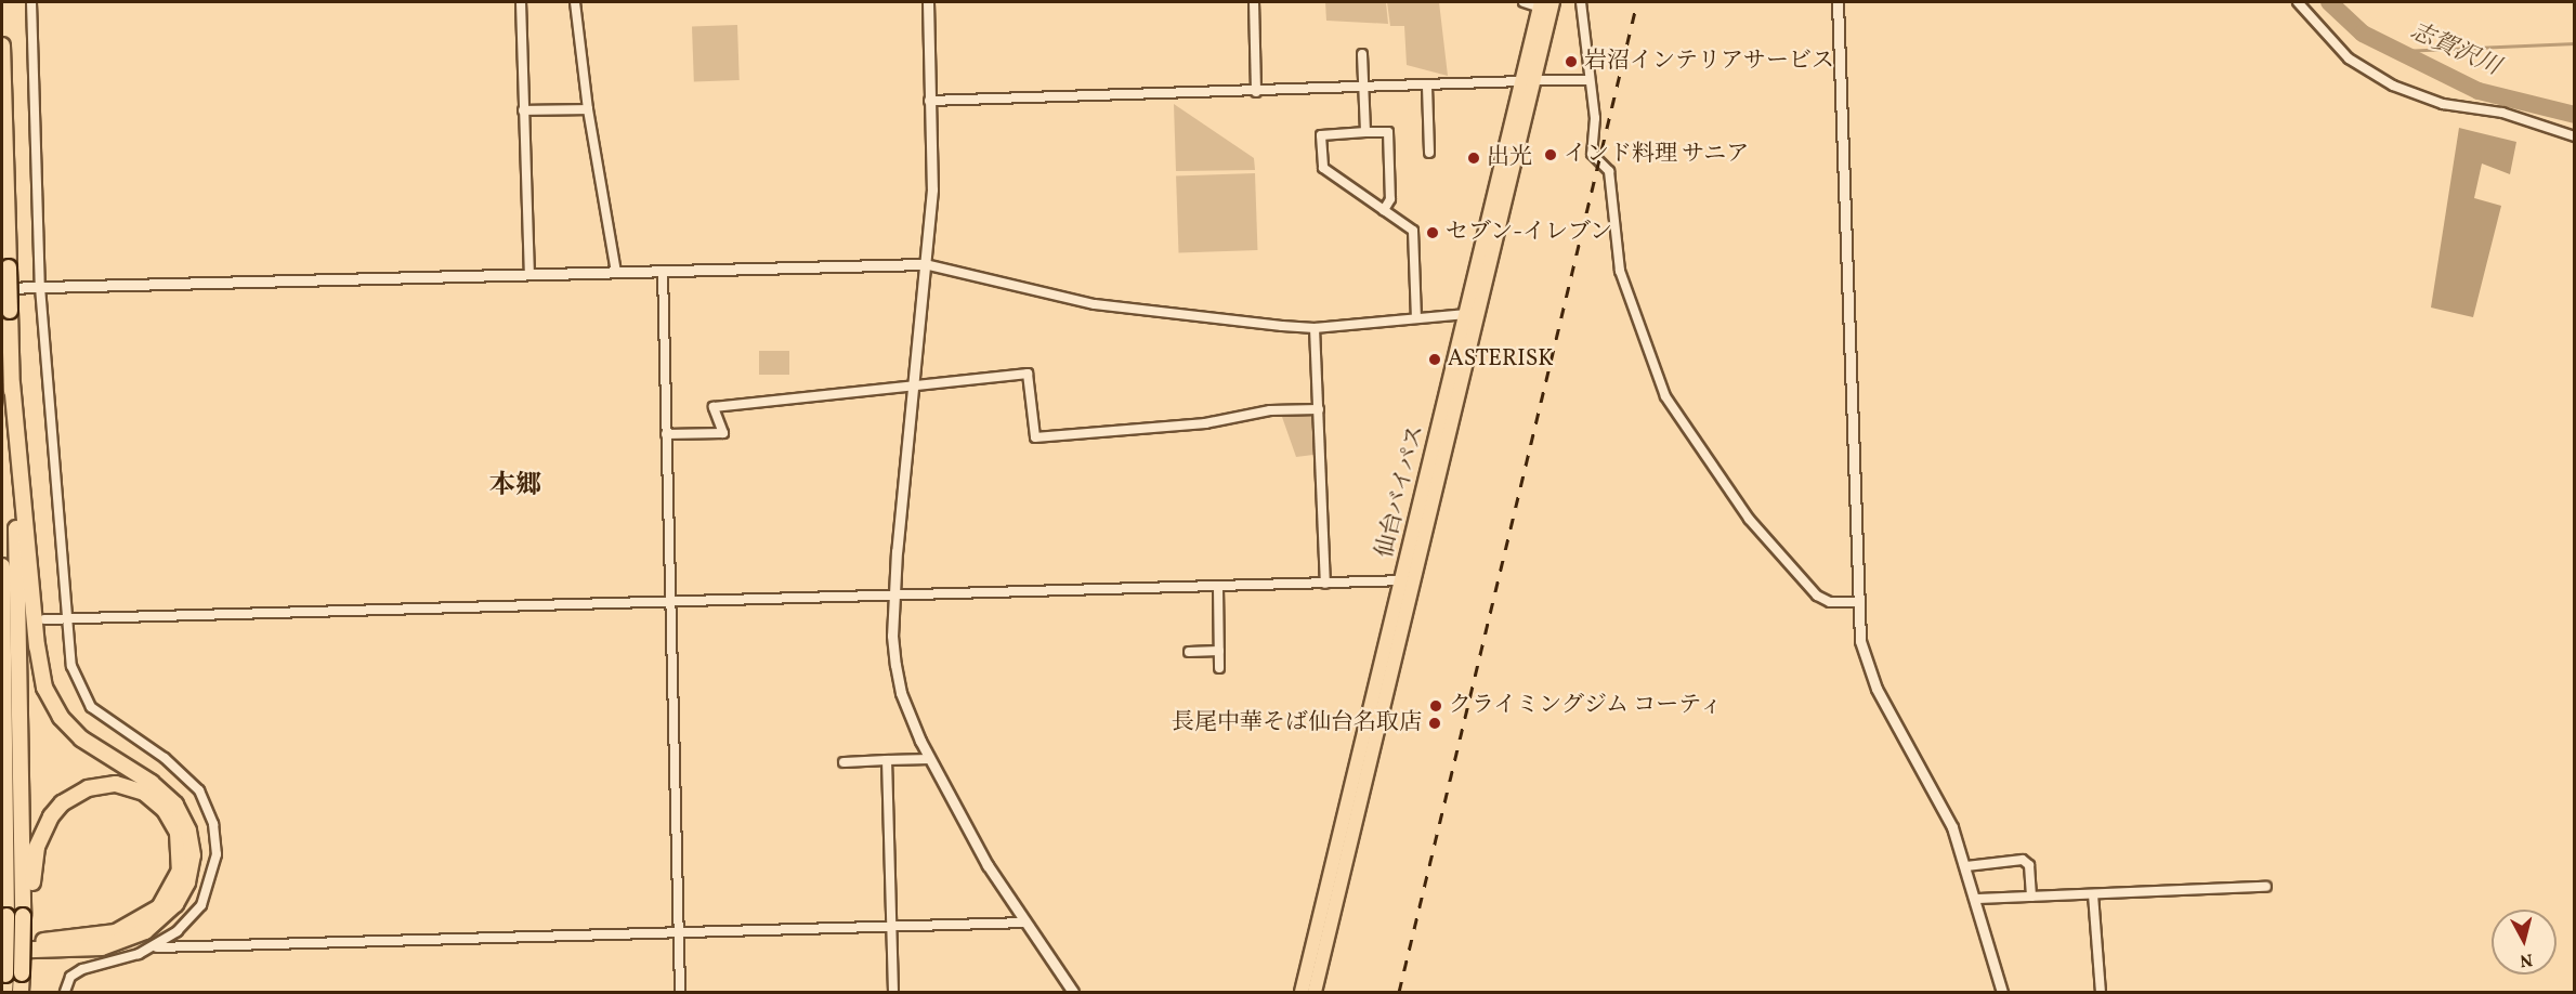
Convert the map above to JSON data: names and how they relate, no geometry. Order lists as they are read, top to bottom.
{
  "streets": {
    "highway": ["仙台バイパス"]
  },
  "districts": ["本郷"],
  "water": ["志賀沢川"],
  "places": [
    "岩沼インテリアサービス",
    "インド料理 サニア",
    "出光",
    "セブン-イレブン",
    "ASTERISK",
    "クライミングジム コーティ",
    "長尾中華そば仙台名取店"
  ],
  "north": "bottom"
}
